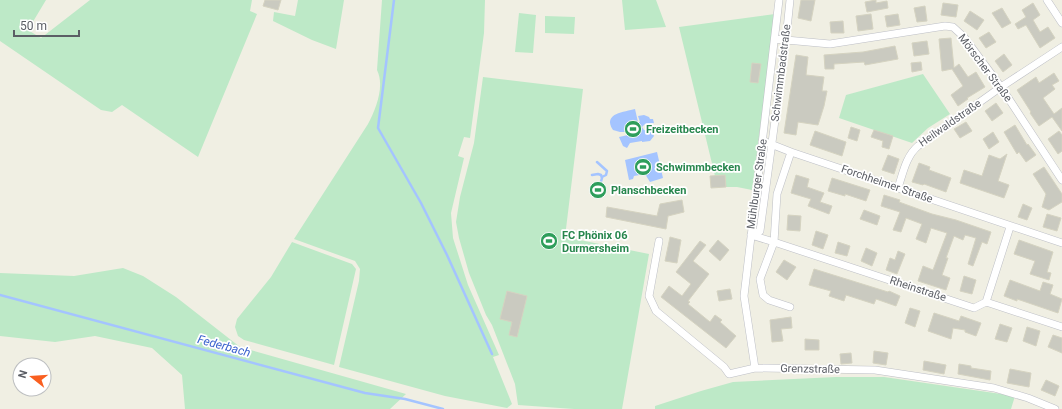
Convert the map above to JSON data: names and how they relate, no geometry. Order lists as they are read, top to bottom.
{
  "streets": {
    "street": [
      "Mörscher Straße",
      "Schwimmbadstraße",
      "Heilwaldstraße",
      "Mühlburger Straße",
      "Forchheimer Straße",
      "Rheinstraße",
      "Grenzstraße"
    ]
  },
  "crossings": [
    ["Mörscher Straße", "Schwimmbadstraße"],
    ["Mörscher Straße", "Heilwaldstraße"],
    ["Mörscher Straße", "Mühlburger Straße"],
    ["Schwimmbadstraße", "Mühlburger Straße"],
    ["Schwimmbadstraße", "Forchheimer Straße"],
    ["Schwimmbadstraße", "Rheinstraße"],
    ["Heilwaldstraße", "Forchheimer Straße"],
    ["Mühlburger Straße", "Forchheimer Straße"],
    ["Mühlburger Straße", "Rheinstraße"],
    ["Mühlburger Straße", "Grenzstraße"]
  ],
  "water": ["Federbach"],
  "places": {
    "sports": [
      "Freizeitbecken",
      "Schwimmbecken",
      "Planschbecken",
      "FC Phönix 06 Durmersheim"
    ]
  },
  "scale_bar": "50 m",
  "north": "left"
}
